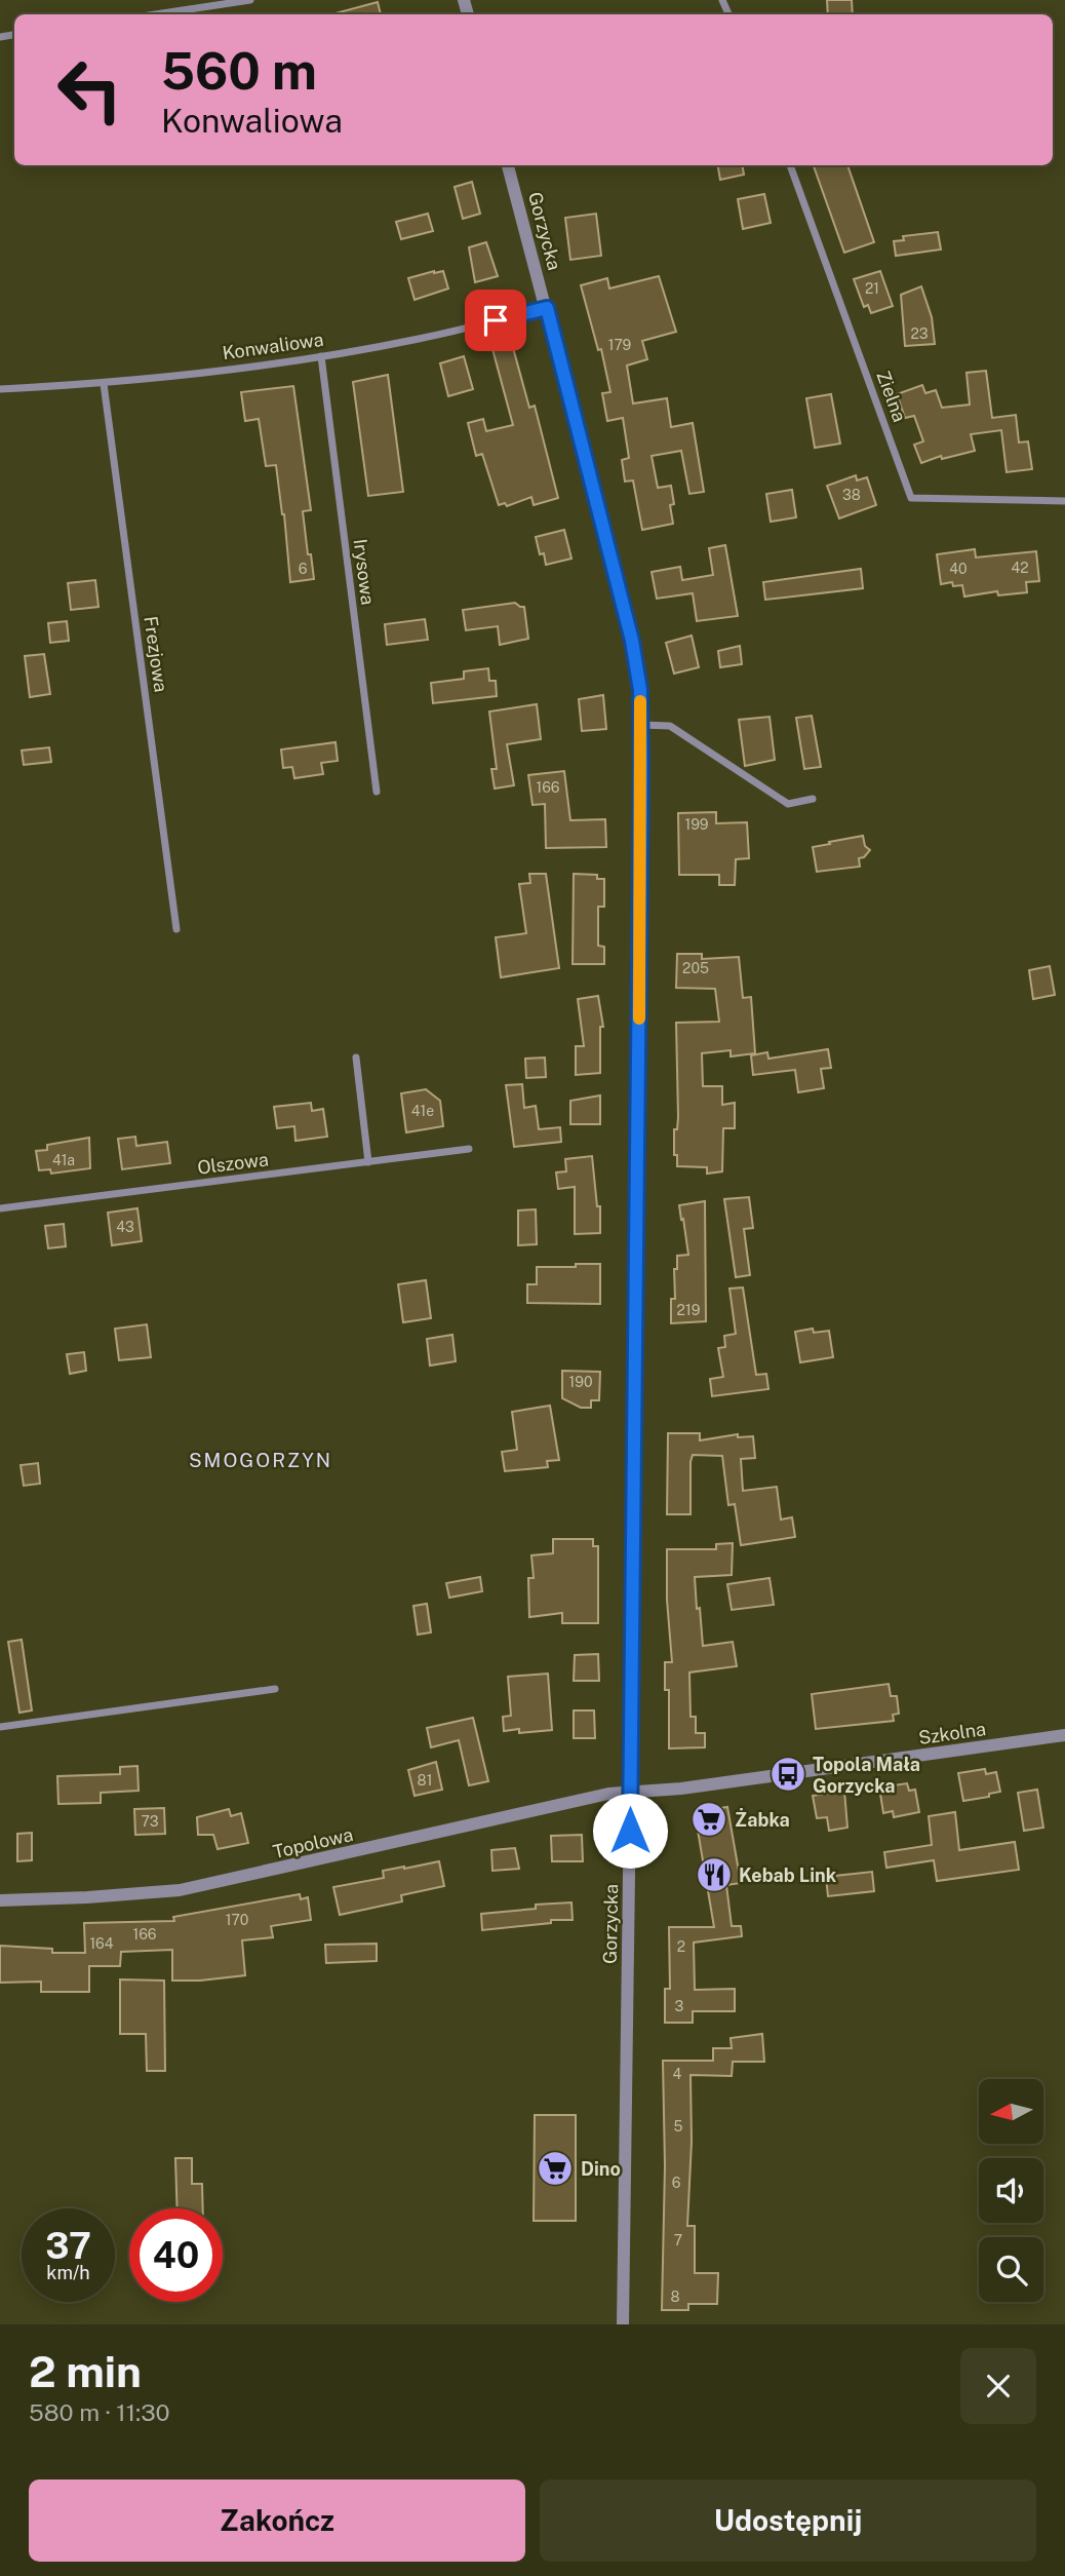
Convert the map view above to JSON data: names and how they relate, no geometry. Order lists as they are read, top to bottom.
{
  "streets": {
    "street": [
      "Gorzycka",
      "Konwaliowa",
      "Zielna",
      "Irysowa",
      "Frezjowa",
      "Olszowa",
      "Szkolna",
      "Topolowa"
    ]
  },
  "crossings": [
    ["Gorzycka", "Konwaliowa"],
    ["Gorzycka", "Szkolna"],
    ["Gorzycka", "Topolowa"],
    ["Konwaliowa", "Irysowa"],
    ["Konwaliowa", "Frezjowa"],
    ["Szkolna", "Topolowa"]
  ],
  "districts": ["SMOGORZYN"],
  "places": {
    "bus stop": ["Topola Mała Gorzycka"],
    "supermarket": ["Żabka", "Dino"],
    "restaurant": ["Kebab Link"]
  },
  "house_numbers": [
    "21",
    "23",
    "179",
    "38",
    "42",
    "6",
    "40",
    "166",
    "199",
    "205",
    "41e",
    "41a",
    "43",
    "219",
    "190",
    "81",
    "73",
    "170",
    "166",
    "164",
    "2",
    "3",
    "4",
    "5",
    "6",
    "7",
    "8"
  ],
  "north": "left",
  "page": {
    "turn": ["560 m", "Konwaliowa"],
    "speed": "37 km/h",
    "limit": "40",
    "heading": ["2 min", "580 m · 11:30"],
    "buttons": ["Zakończ", "Udostępnij"]
  }
}
